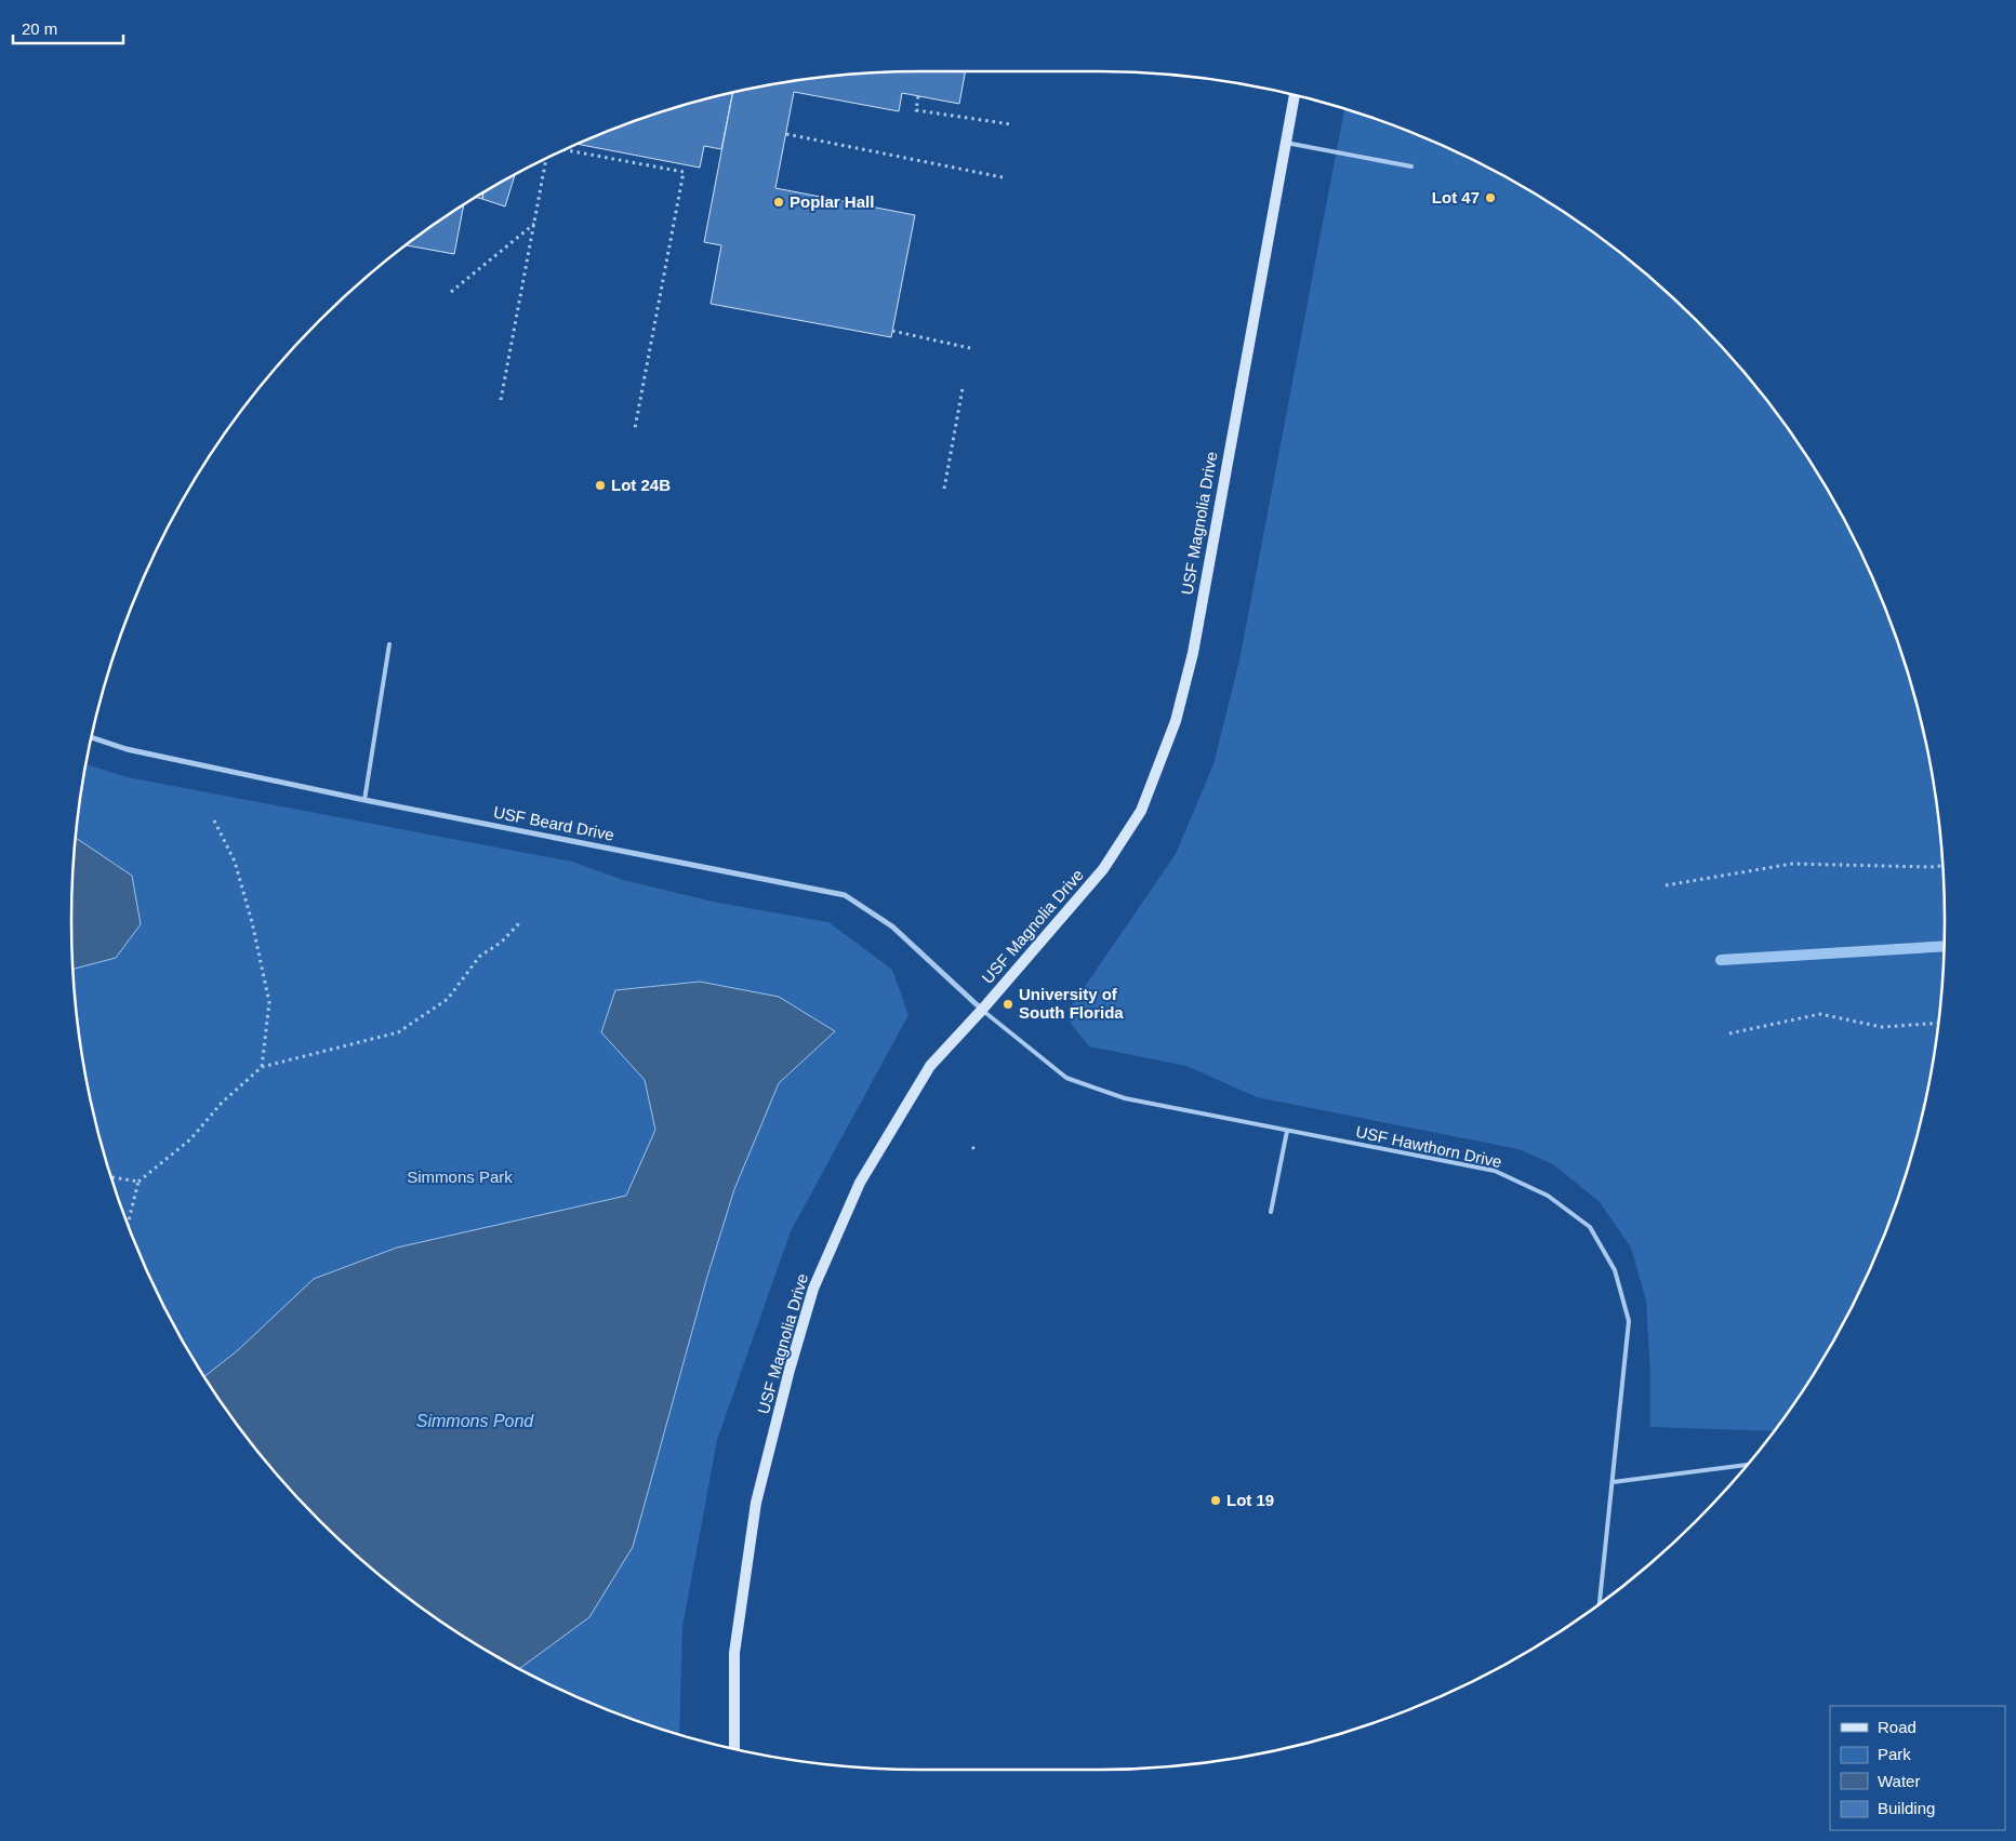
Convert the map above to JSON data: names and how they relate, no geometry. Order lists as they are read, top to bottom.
{
  "streets": {
    "street": ["USF Magnolia Drive", "USF Beard Drive"],
    "lane": ["USF Hawthorn Drive"]
  },
  "crossings": [
    ["USF Magnolia Drive", "USF Beard Drive"],
    ["USF Magnolia Drive", "USF Hawthorn Drive"],
    ["USF Beard Drive", "USF Hawthorn Drive"]
  ],
  "water": ["Simmons Pond"],
  "parks": ["Simmons Park"],
  "places": [
    "Lot 47",
    "Poplar Hall",
    "Lot 24B",
    "University of South Florida",
    "Lot 19"
  ],
  "legend": [
    "Road",
    "Park",
    "Water",
    "Building"
  ],
  "scale_bar": "20 m"
}
